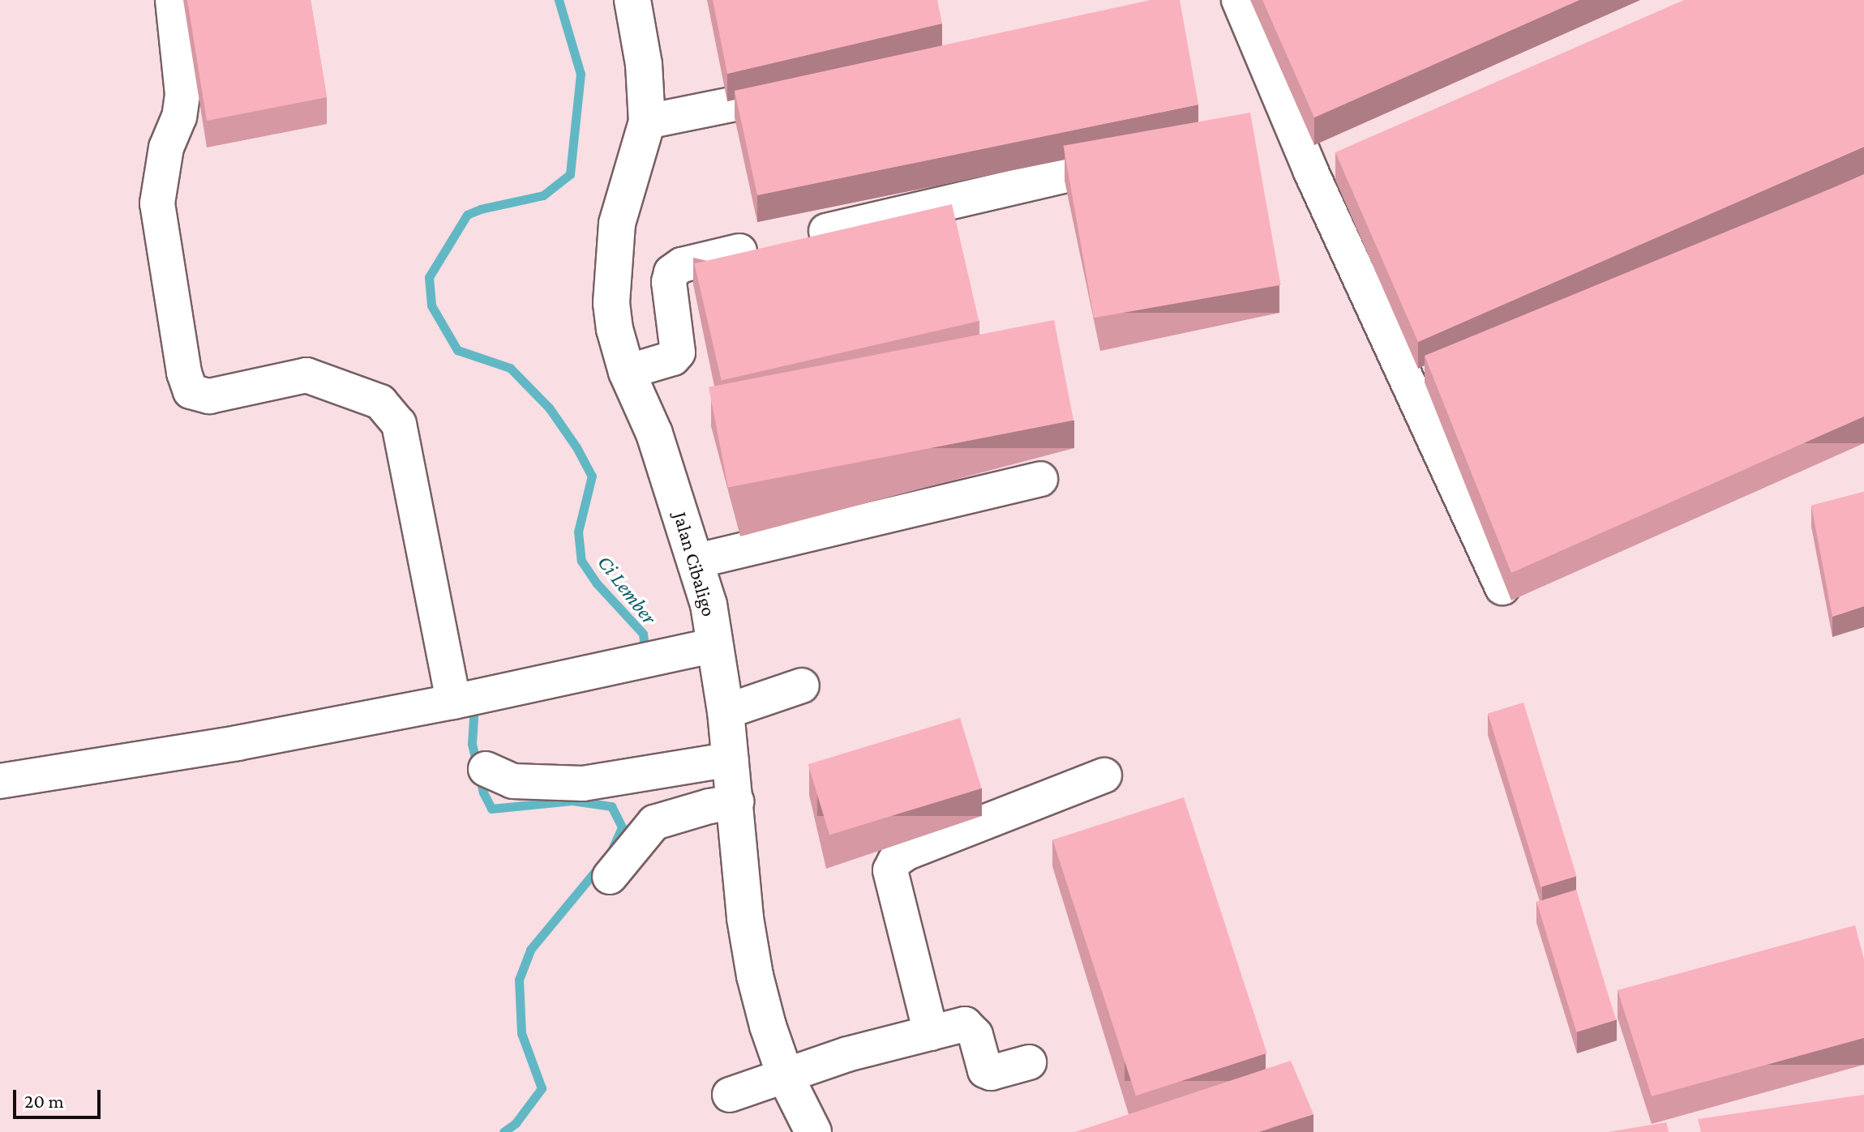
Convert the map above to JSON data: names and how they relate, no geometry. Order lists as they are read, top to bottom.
{
  "streets": {
    "main road": ["Jalan Cibaligo"]
  },
  "water": ["Ci Lember"],
  "scale_bar": "20 m"
}
